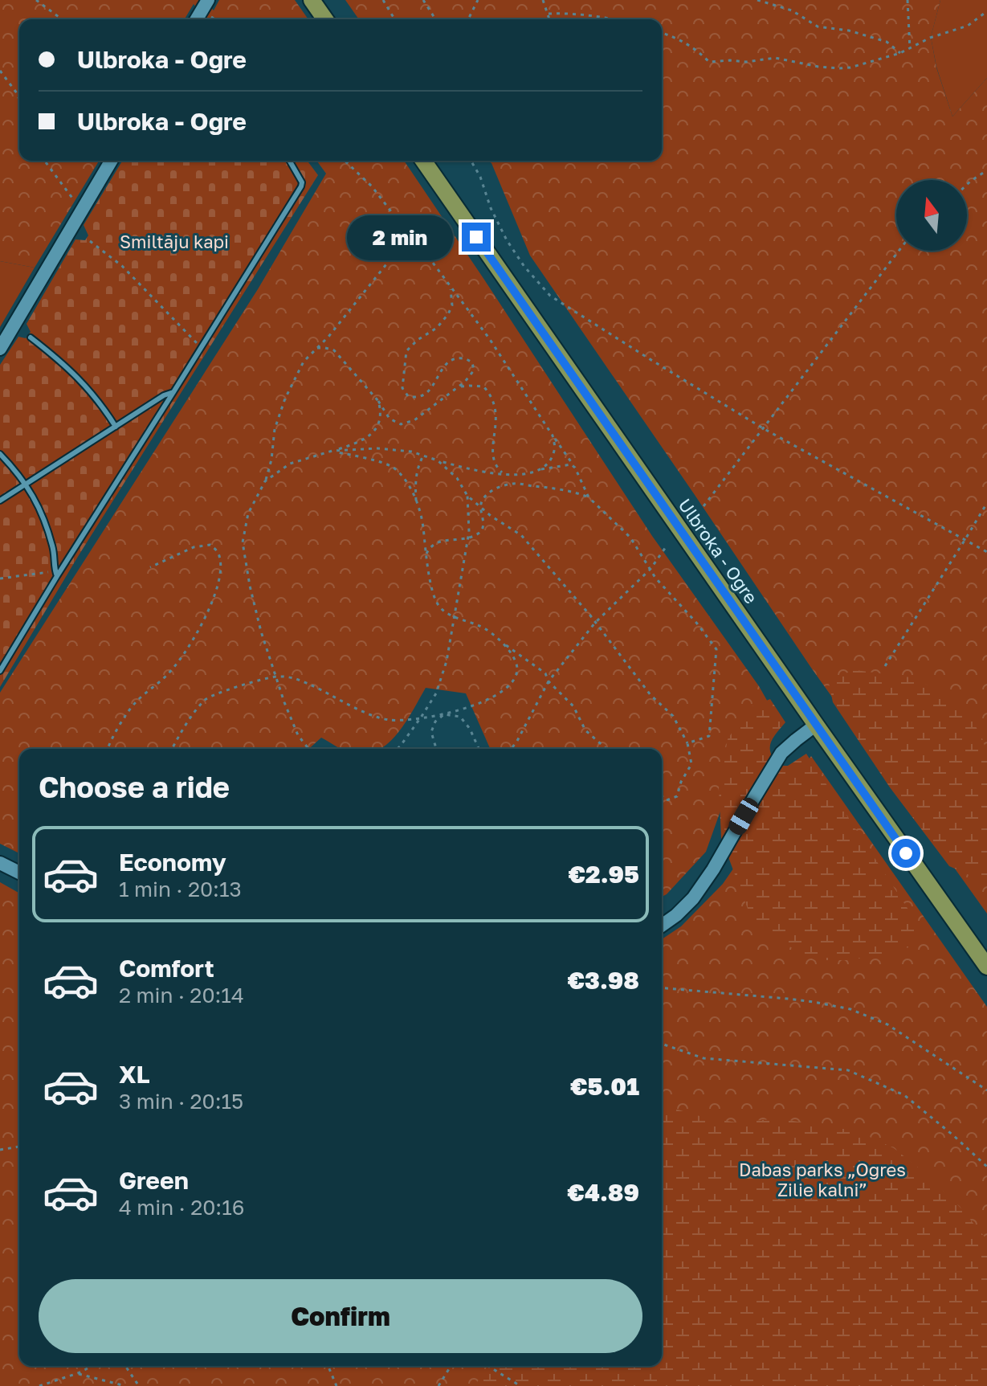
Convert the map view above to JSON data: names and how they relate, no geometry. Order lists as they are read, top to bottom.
{
  "streets": {
    "main road": ["Ulbroka - Ogre"]
  },
  "parks": ["Smiltāju kapi", "Dabas parks „Ogres Zilie kalni”"],
  "north": "top",
  "page": {
    "banner": ["Ulbroka - Ogre", "Ulbroka - Ogre"],
    "bubble": "2 min",
    "heading": "Choose a ride",
    "list": [
      {
        "name": "Economy",
        "note": "1 min · 20:13",
        "value": "€2.95"
      },
      {
        "name": "Comfort",
        "note": "2 min · 20:14",
        "value": "€3.98"
      },
      {
        "name": "XL",
        "note": "3 min · 20:15",
        "value": "€5.01"
      },
      {
        "name": "Green",
        "note": "4 min · 20:16",
        "value": "€4.89"
      }
    ],
    "buttons": "Confirm"
  }
}
